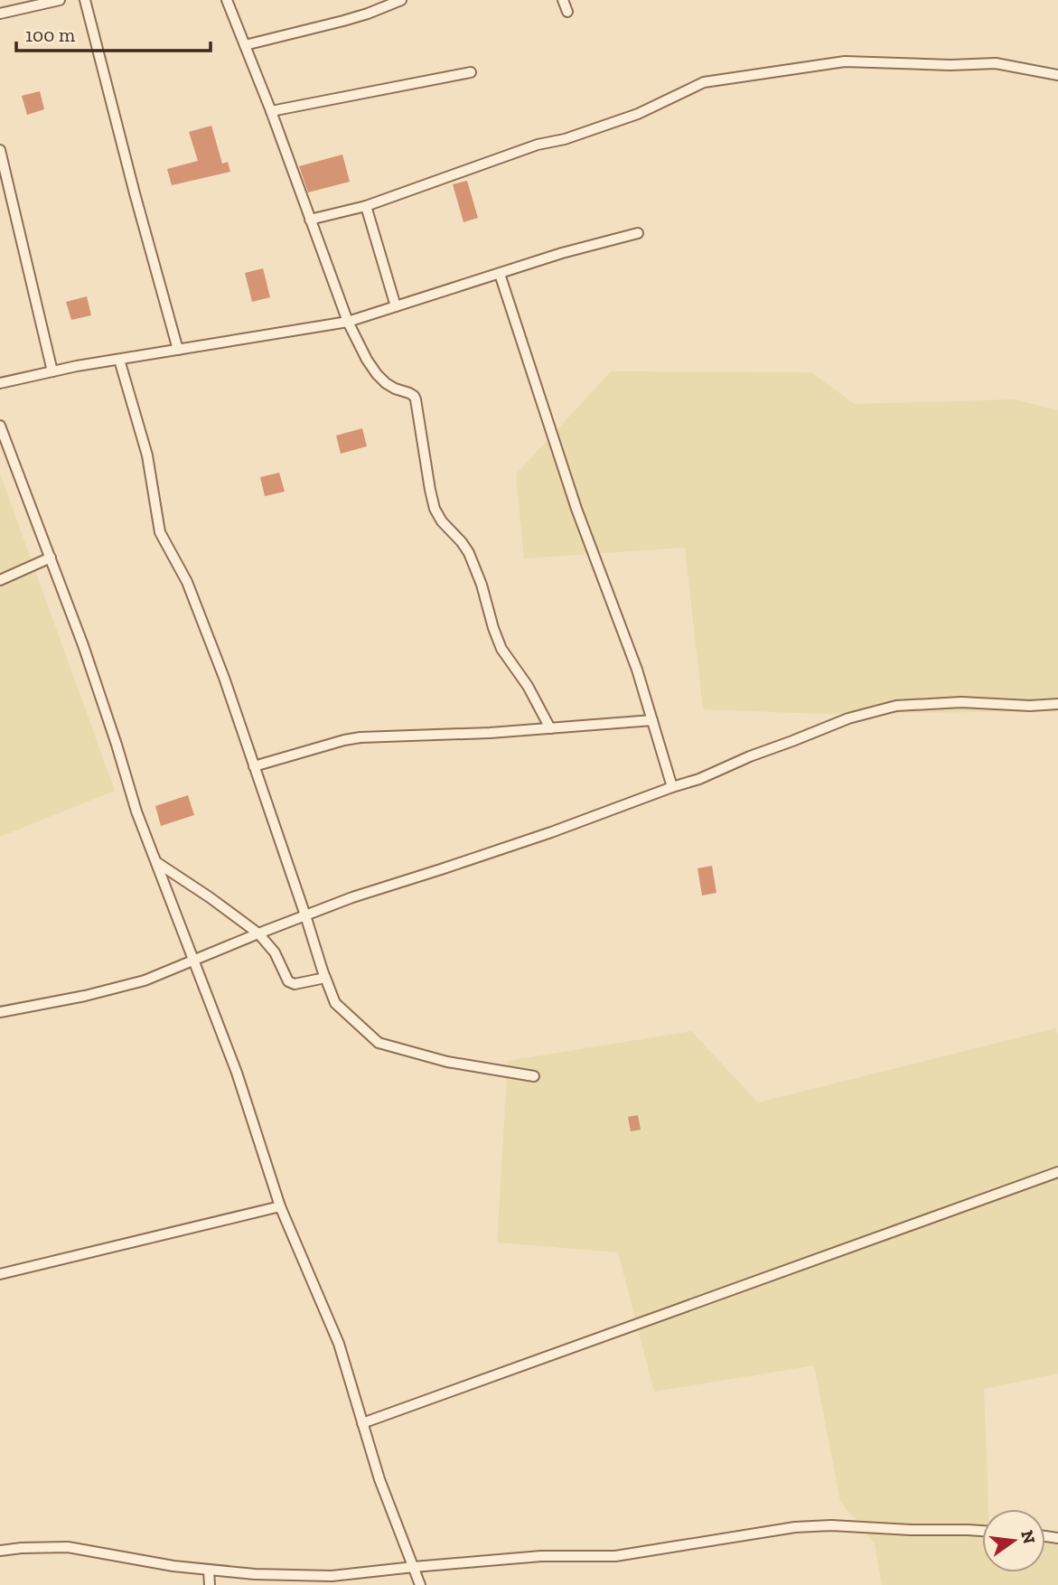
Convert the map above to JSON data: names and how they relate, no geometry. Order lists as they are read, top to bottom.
{
  "scale_bar": "100 m",
  "north": "right"
}
